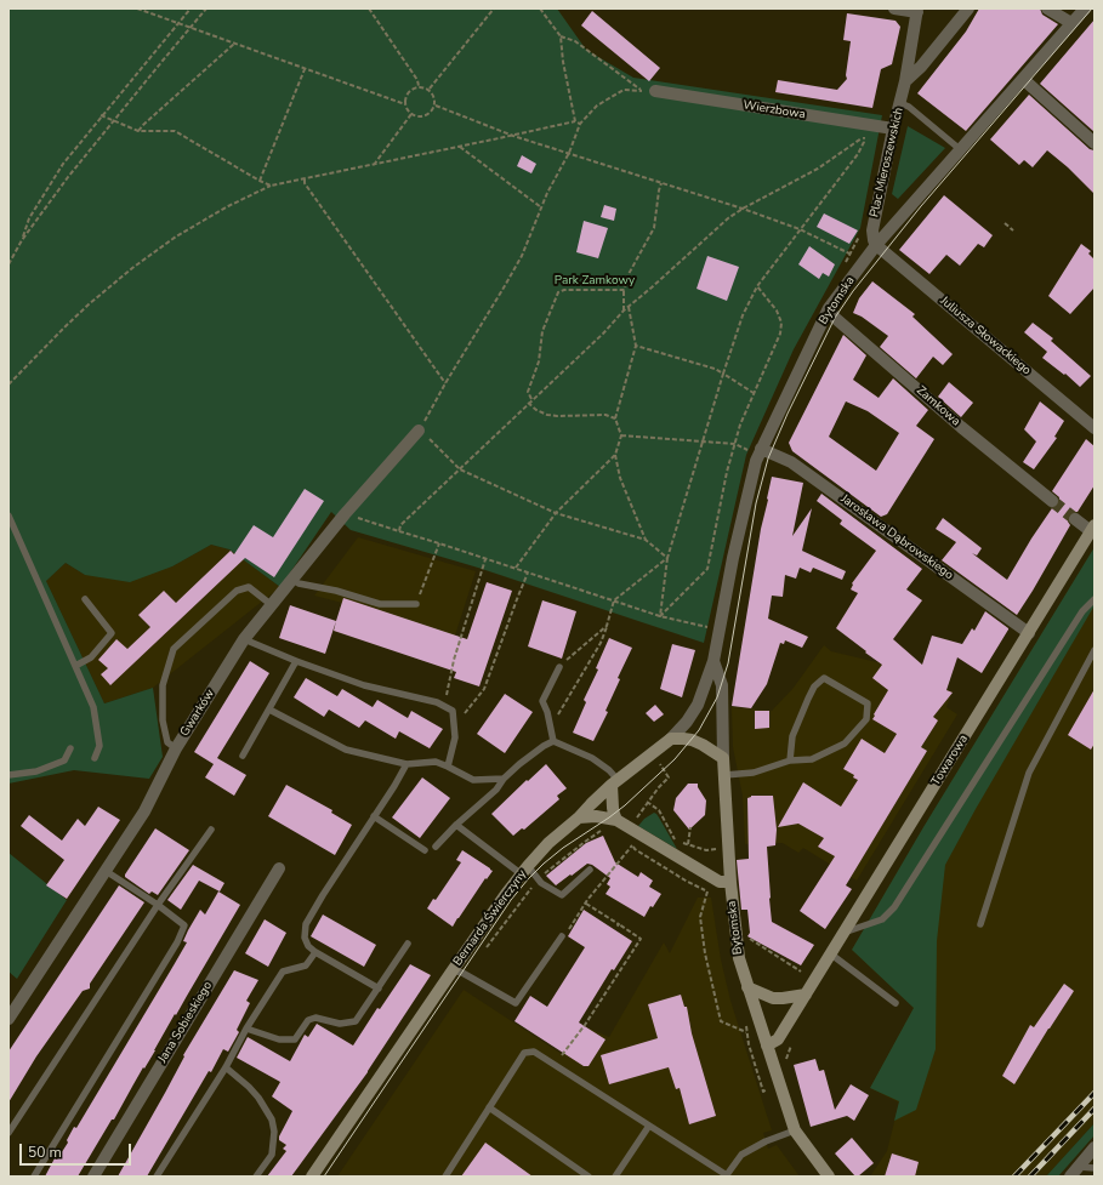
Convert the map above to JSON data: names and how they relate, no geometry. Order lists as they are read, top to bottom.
{
  "streets": {
    "street": [
      "Wierzbowa",
      "Plac Mieroszewskich",
      "Bytomska",
      "Juliusza Słowackiego",
      "Zamkowa",
      "Jarosława Dąbrowskiego",
      "Gwarków",
      "Towarowa",
      "Bernarda Świerczyny",
      "Jana Sobieskiego"
    ]
  },
  "crossings": [
    ["Wierzbowa", "Plac Mieroszewskich"],
    ["Plac Mieroszewskich", "Bytomska"],
    ["Plac Mieroszewskich", "Juliusza Słowackiego"],
    ["Bytomska", "Juliusza Słowackiego"],
    ["Bytomska", "Zamkowa"],
    ["Bytomska", "Jarosława Dąbrowskiego"],
    ["Bytomska", "Towarowa"],
    ["Bytomska", "Bernarda Świerczyny"],
    ["Jarosława Dąbrowskiego", "Towarowa"]
  ],
  "parks": ["Park Zamkowy"],
  "scale_bar": "50 m"
}
